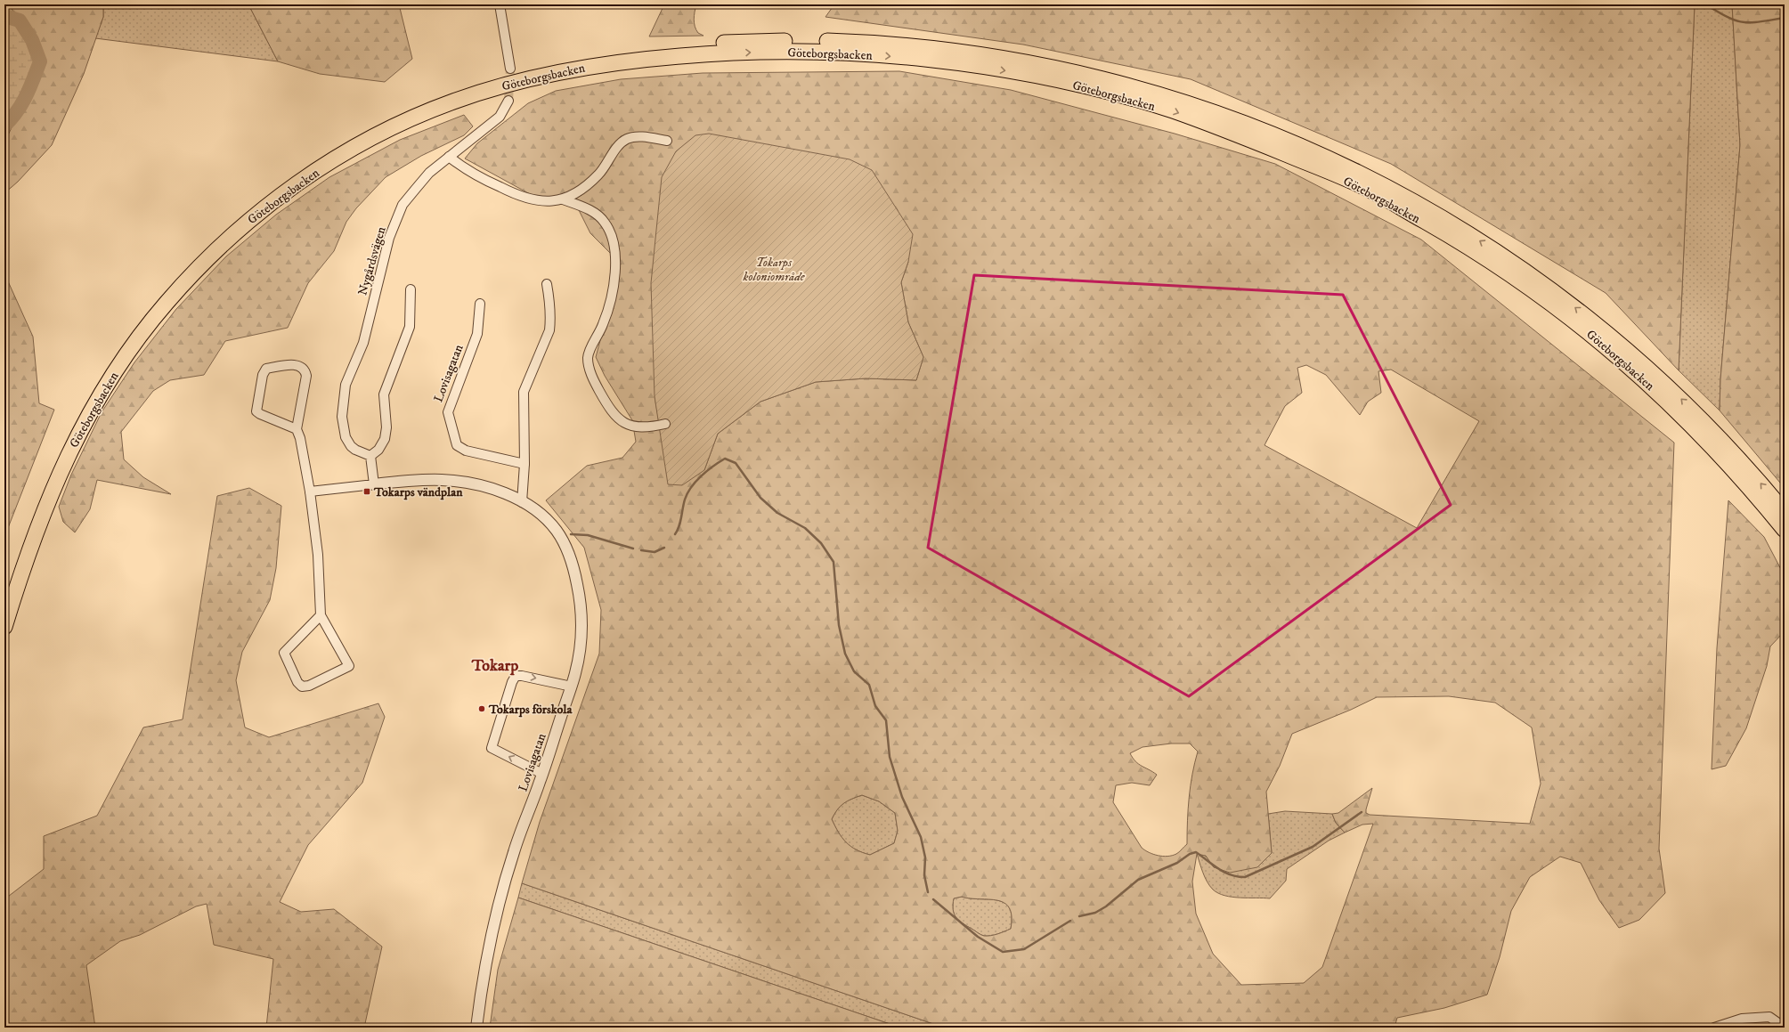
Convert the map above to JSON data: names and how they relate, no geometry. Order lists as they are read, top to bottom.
{
  "streets": {
    "highway": ["Göteborgsbacken"],
    "street": ["Nygårdsvägen", "Lovisagatan"]
  },
  "districts": ["Tokarp"],
  "parks": ["Tokarps koloniområde"],
  "places": {
    "transit": ["Tokarps vändplan"],
    "other": ["Tokarps förskola"]
  }
}
